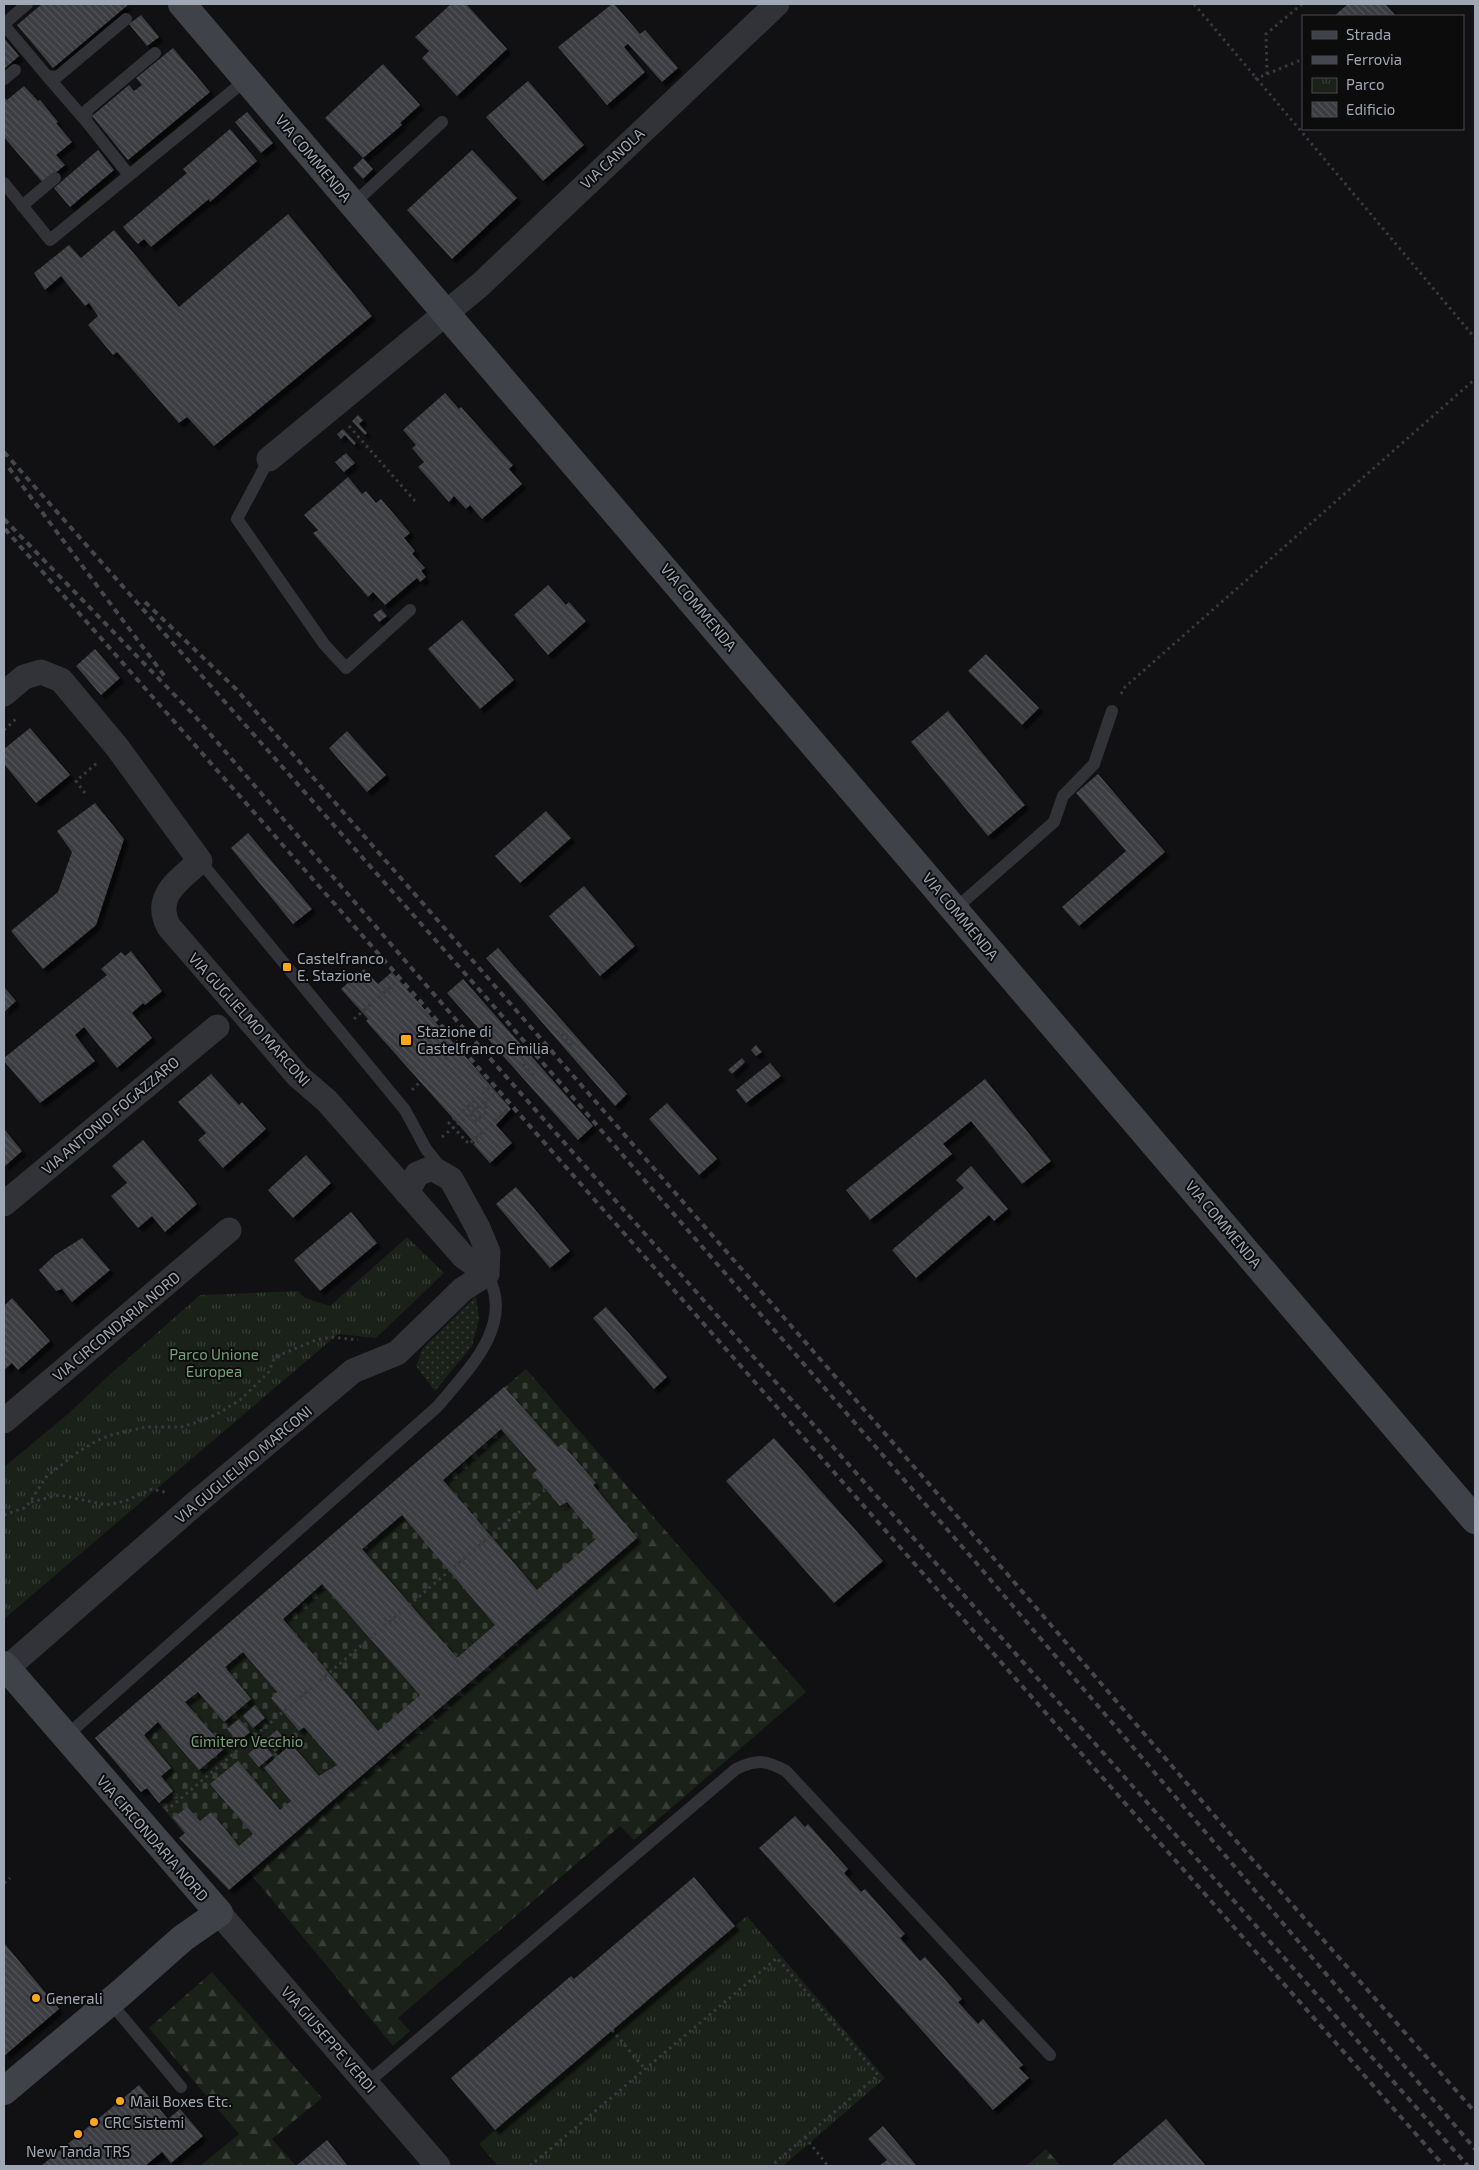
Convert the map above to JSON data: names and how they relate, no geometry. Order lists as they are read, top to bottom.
{
  "streets": {
    "street": [
      "VIA COMMENDA",
      "VIA CANOLA",
      "VIA GUGLIELMO MARCONI",
      "VIA ANTONIO FOGAZZARO",
      "VIA CIRCONDARIA NORD",
      "VIA GIUSEPPE VERDI"
    ]
  },
  "crossings": [
    ["VIA COMMENDA", "VIA CANOLA"],
    ["VIA GUGLIELMO MARCONI", "VIA CIRCONDARIA NORD"],
    ["VIA CIRCONDARIA NORD", "VIA GIUSEPPE VERDI"]
  ],
  "parks": ["Parco Unione Europea", "Cimitero Vecchio"],
  "places": {
    "transit": ["Castelfranco E. Stazione", "Stazione di Castelfranco Emilia"],
    "other": [
      "Generali",
      "Mail Boxes Etc.",
      "CRC Sistemi",
      "New Tanda TRS"
    ]
  },
  "legend": [
    "Strada",
    "Ferrovia",
    "Parco",
    "Edificio"
  ]
}
